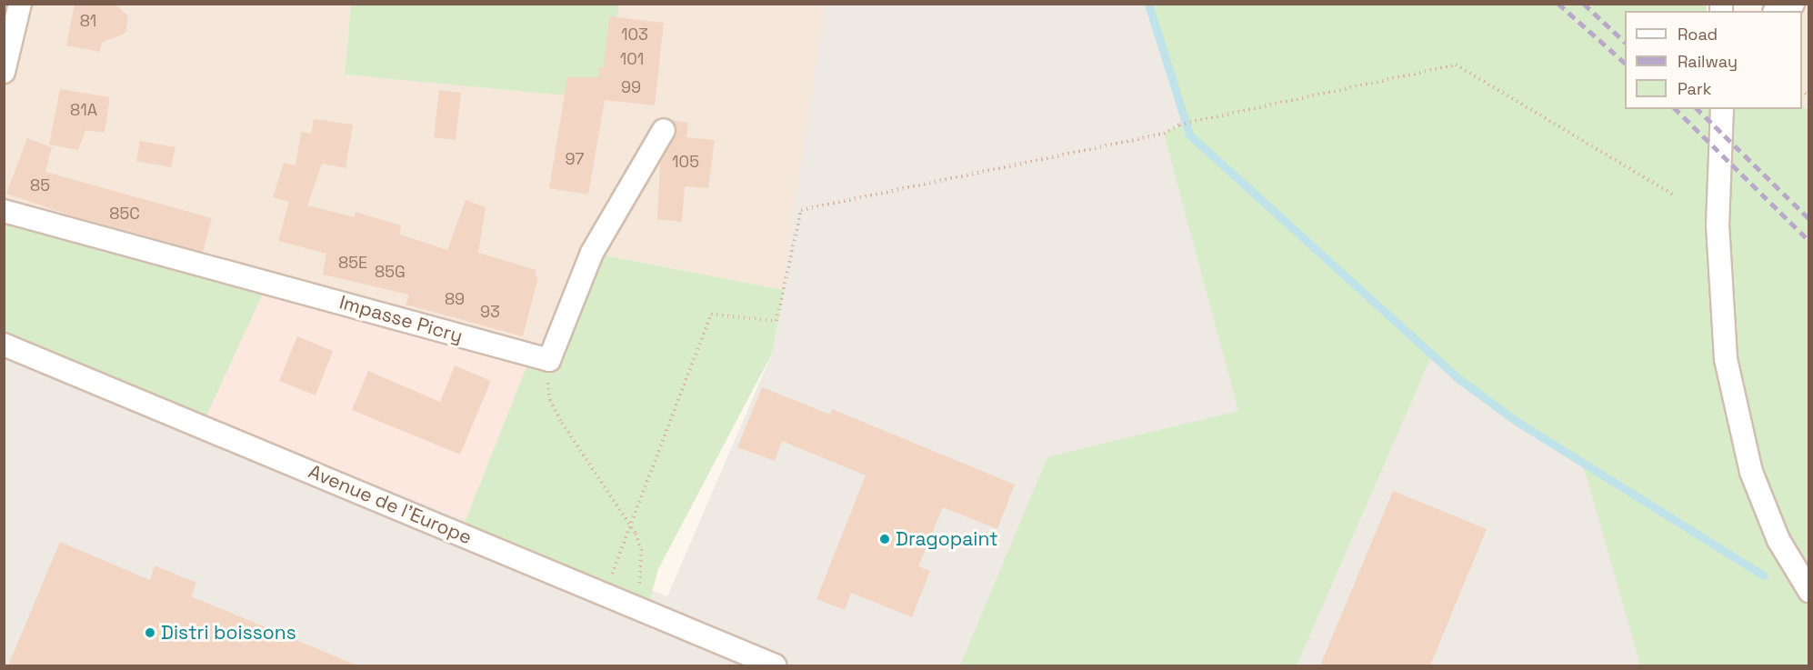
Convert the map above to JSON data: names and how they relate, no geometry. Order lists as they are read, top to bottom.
{
  "streets": {
    "street": ["Impasse Picry", "Avenue de l'Europe"]
  },
  "places": ["Dragopaint", "Distri boissons"],
  "house_numbers": [
    "81",
    "103",
    "101",
    "99",
    "81A",
    "97",
    "105",
    "85",
    "85C",
    "85E",
    "85G",
    "89",
    "93"
  ],
  "legend": ["Road", "Railway", "Park"]
}
